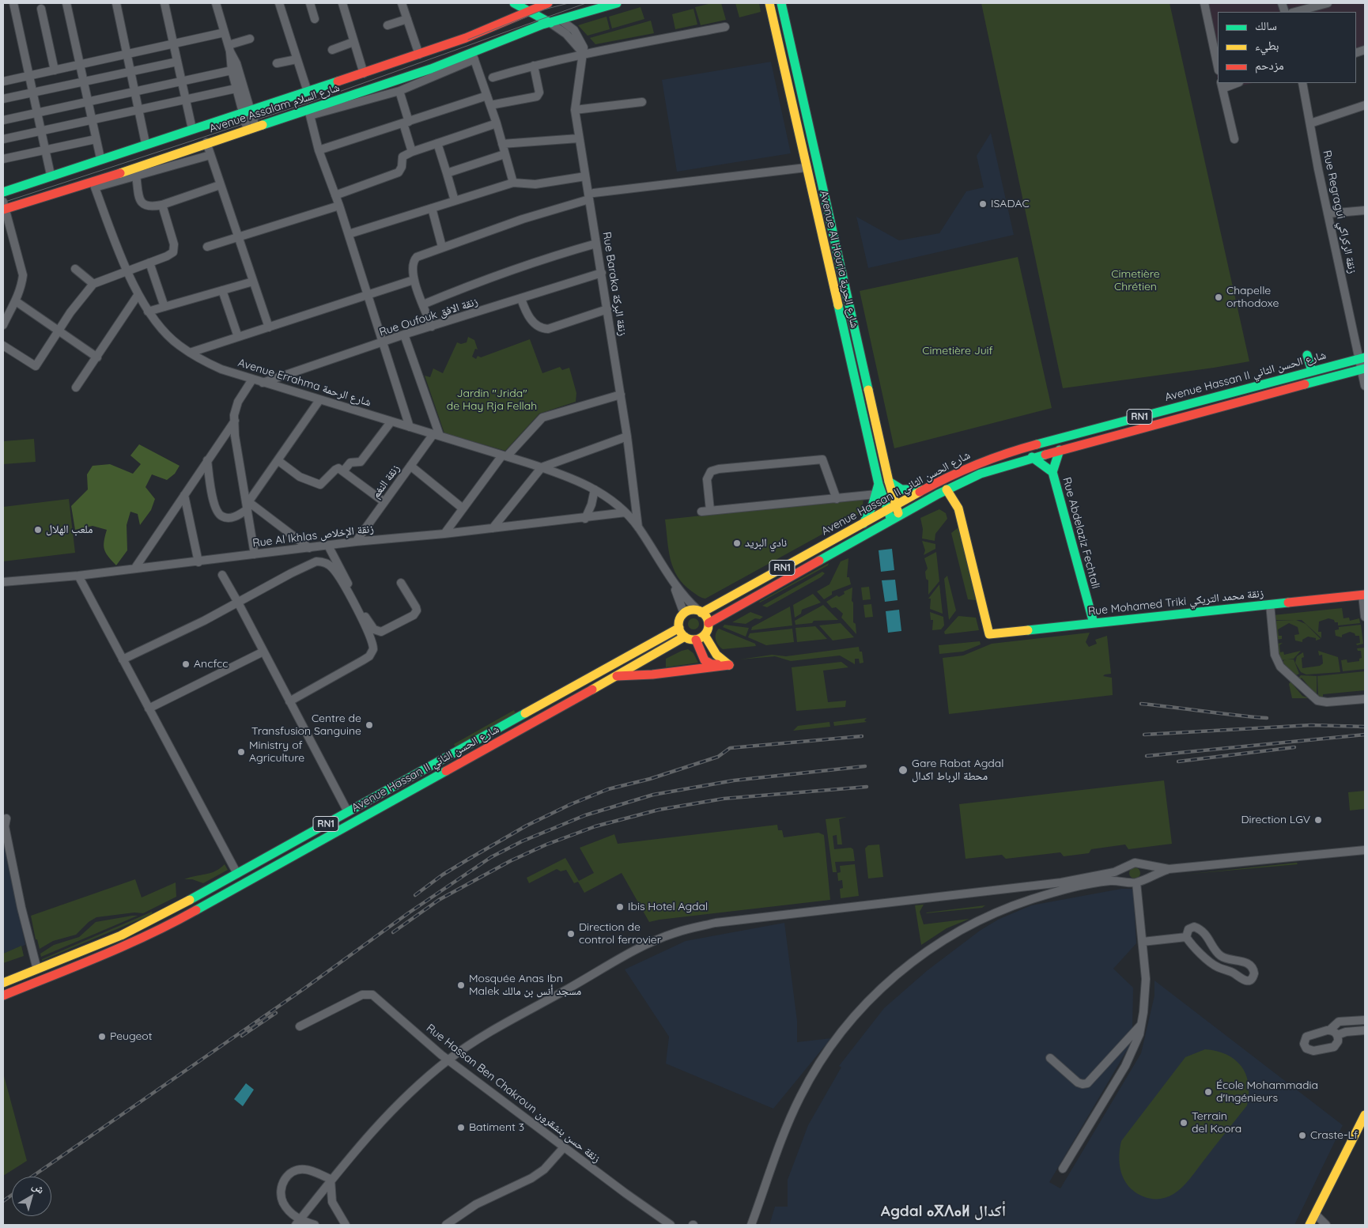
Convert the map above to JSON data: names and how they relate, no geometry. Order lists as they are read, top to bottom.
{
  "streets": {
    "main road": [
      "Avenue Assalam شارع السلام",
      "Avenue Al Houria شارع الحرية",
      "Avenue Hassan II شارع الحسن الثاني",
      "RN1",
      "Rue Abdelaziz Fechtali",
      "Rue Mohamed Triki زنقة محمد التريكي"
    ],
    "street": [
      "Rue Regragui زنقة الركراكي",
      "Rue Baraka زنقة البركة",
      "Rue Oufouk زنقة الافق",
      "Avenue Errahma شارع الرحمة",
      "زنقة النغم",
      "Rue Al Ikhlas زنقة الإخلاص",
      "Rue Hassan Ben Chakroun زنقة حسن بنشقرون"
    ]
  },
  "crossings": [
    ["Avenue Assalam شارع السلام", "Rue Baraka زنقة البركة"],
    ["Avenue Assalam شارع السلام", "Avenue Errahma شارع الرحمة"],
    ["Rue Regragui زنقة الركراكي", "Avenue Hassan II شارع الحسن الثاني"],
    ["Avenue Al Houria شارع الحرية", "Avenue Hassan II شارع الحسن الثاني"],
    ["Rue Baraka زنقة البركة", "Rue Oufouk زنقة الافق"],
    ["Rue Baraka زنقة البركة", "Avenue Errahma شارع الرحمة"],
    ["Rue Oufouk زنقة الافق", "Avenue Errahma شارع الرحمة"],
    ["Avenue Hassan II شارع الحسن الثاني", "Avenue Errahma شارع الرحمة"],
    ["Avenue Hassan II شارع الحسن الثاني", "RN1"],
    ["Avenue Hassan II شارع الحسن الثاني", "Rue Mohamed Triki زنقة محمد التريكي"],
    ["Avenue Errahma شارع الرحمة", "RN1"],
    ["Avenue Errahma شارع الرحمة", "زنقة النغم"],
    ["Avenue Errahma شارع الرحمة", "Rue Al Ikhlas زنقة الإخلاص"],
    ["زنقة النغم", "Rue Al Ikhlas زنقة الإخلاص"],
    ["Rue Abdelaziz Fechtali", "Rue Mohamed Triki زنقة محمد التريكي"]
  ],
  "districts": ["Agdal ⴰⴳⴷⴰⵍ أكدال"],
  "parks": ["Cimetière Chrétien", "Cimetière Juif", "Jardin \"Jrida\" de Hay Rja Fellah"],
  "places": [
    "ISADAC",
    "Chapelle orthodoxe",
    "ملعب الهلال",
    "نادي البريد",
    "Ancfcc",
    "Centre de Transfusion Sanguine",
    "Ministry of Agriculture",
    "Gare Rabat Agdal محطة الرباط اكدال",
    "Direction LGV",
    "Ibis Hotel Agdal",
    "Direction de control ferrovier",
    "Mosquée Anas Ibn Malek مسجد أنس بن مالك",
    "Peugeot",
    "École Mohammadia d'Ingénieurs",
    "Terrain del Koora",
    "Batiment 3",
    "Craste-Lf"
  ],
  "legend": ["سالك", "بطيء", "مزدحم"],
  "north": "top right"
}
